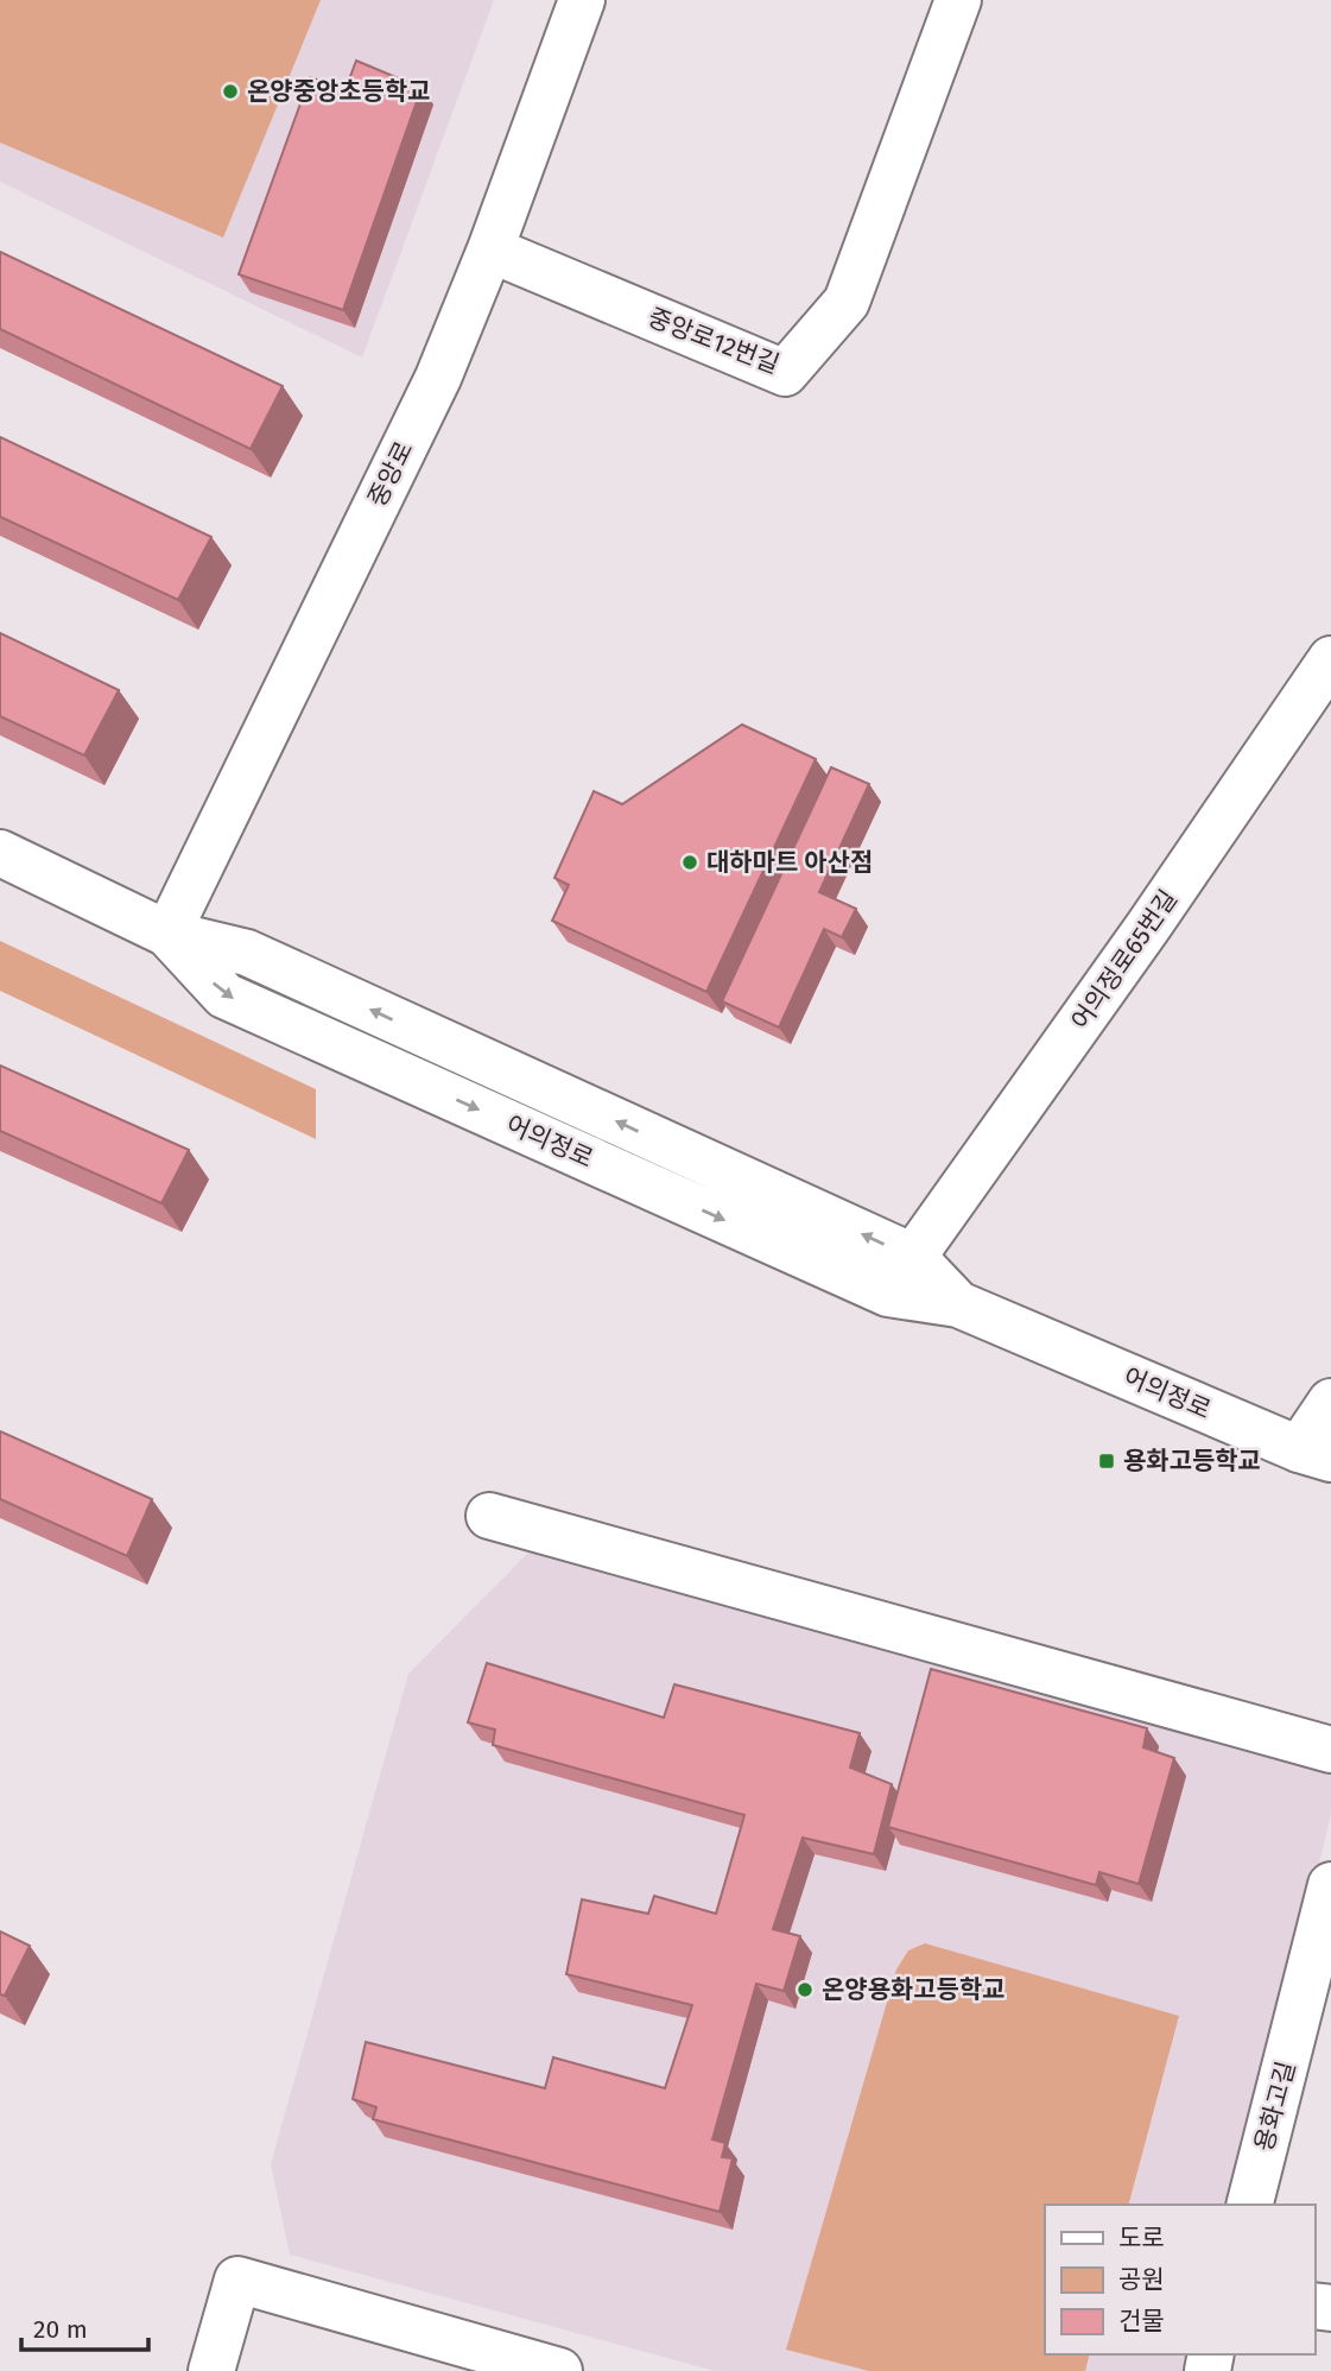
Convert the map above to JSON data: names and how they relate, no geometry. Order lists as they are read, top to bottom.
{
  "streets": {
    "street": [
      "중앙로12번길",
      "중앙로",
      "어의정로65번길",
      "어의정로",
      "용화고길"
    ]
  },
  "crossings": [
    ["중앙로12번길", "중앙로"],
    ["중앙로", "어의정로"],
    ["어의정로65번길", "어의정로"]
  ],
  "places": {
    "other": ["온양중앙초등학교", "대하마트 아산점", "온양용화고등학교"],
    "transit": ["용화고등학교"]
  },
  "legend": ["도로", "공원", "건물"],
  "scale_bar": "20 m"
}
